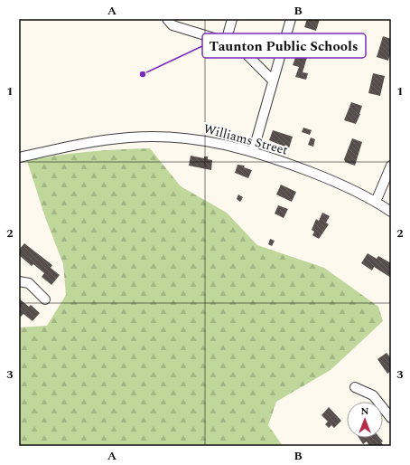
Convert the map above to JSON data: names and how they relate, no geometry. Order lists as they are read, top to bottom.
{
  "streets": {
    "street": ["Williams Street"]
  },
  "places": ["Taunton Public Schools"],
  "north": "top",
  "grid": {
    "columns": ["A", "B"],
    "rows": ["1", "2", "3"]
  }
}
